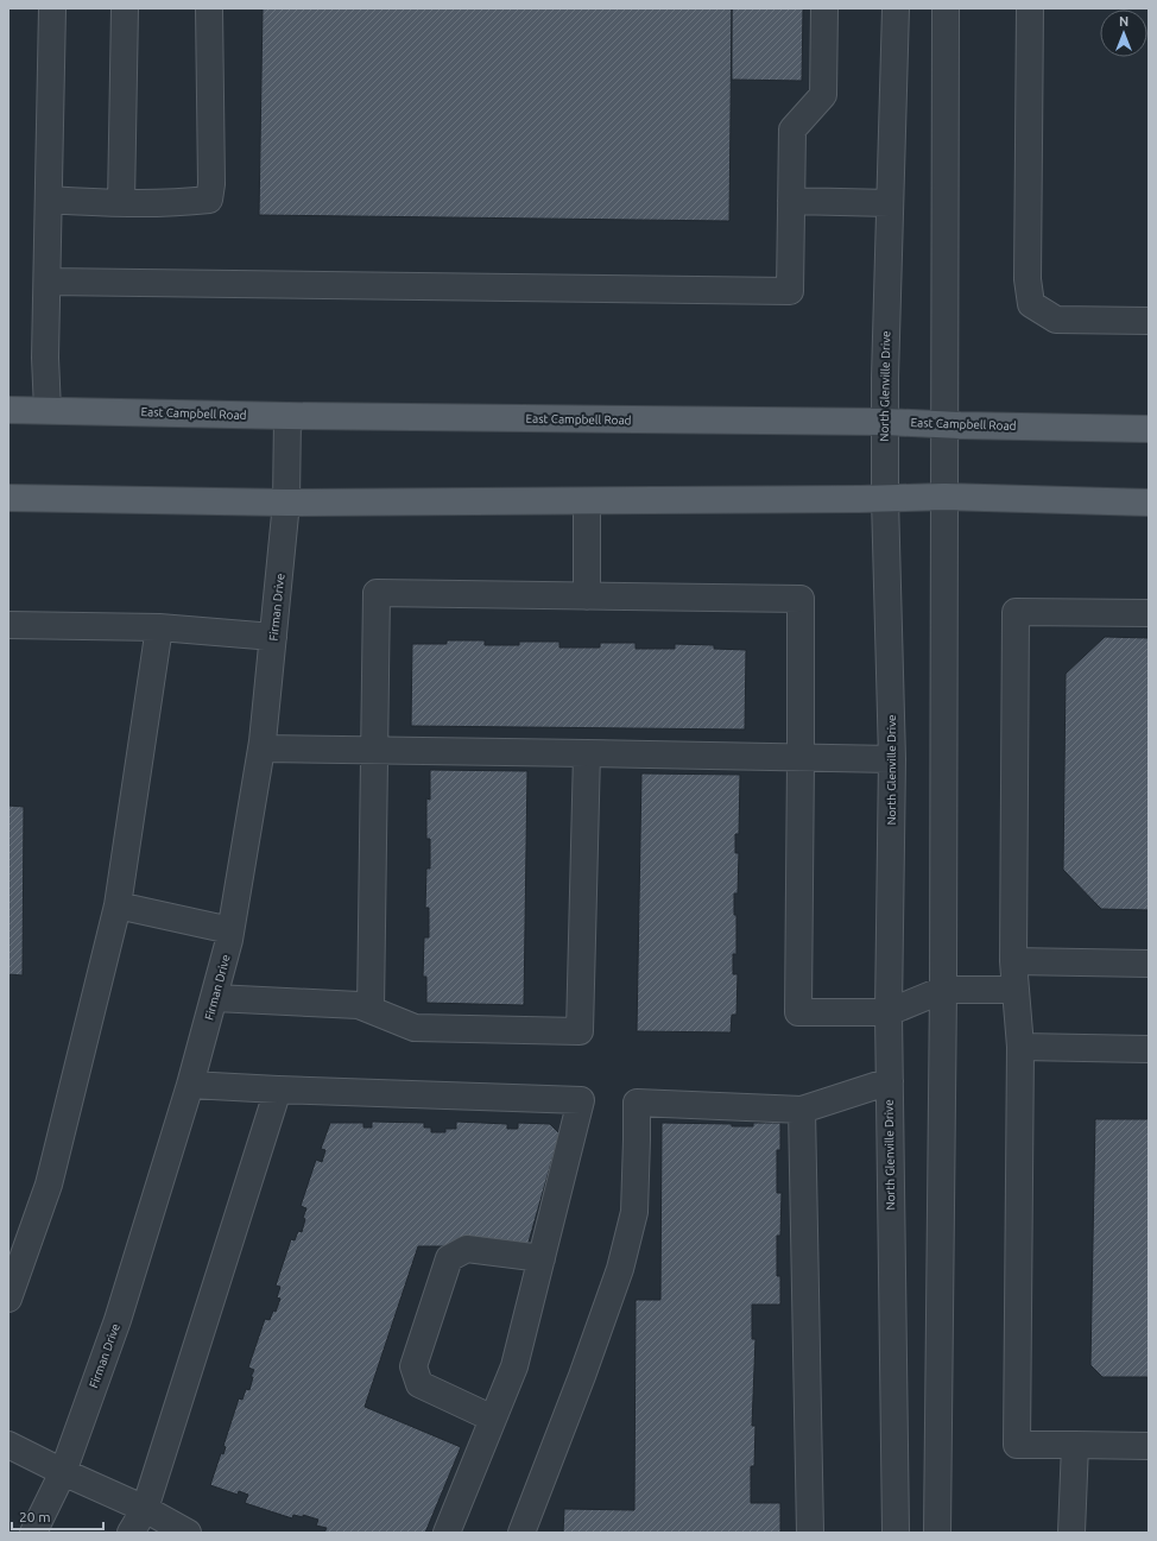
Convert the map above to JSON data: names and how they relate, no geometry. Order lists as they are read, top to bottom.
{
  "streets": {
    "main road": ["East Campbell Road"],
    "street": ["North Glenville Drive", "Firman Drive"]
  },
  "crossings": [
    ["North Glenville Drive", "East Campbell Road"],
    ["East Campbell Road", "Firman Drive"]
  ],
  "scale_bar": "20 m",
  "north": "top"
}
